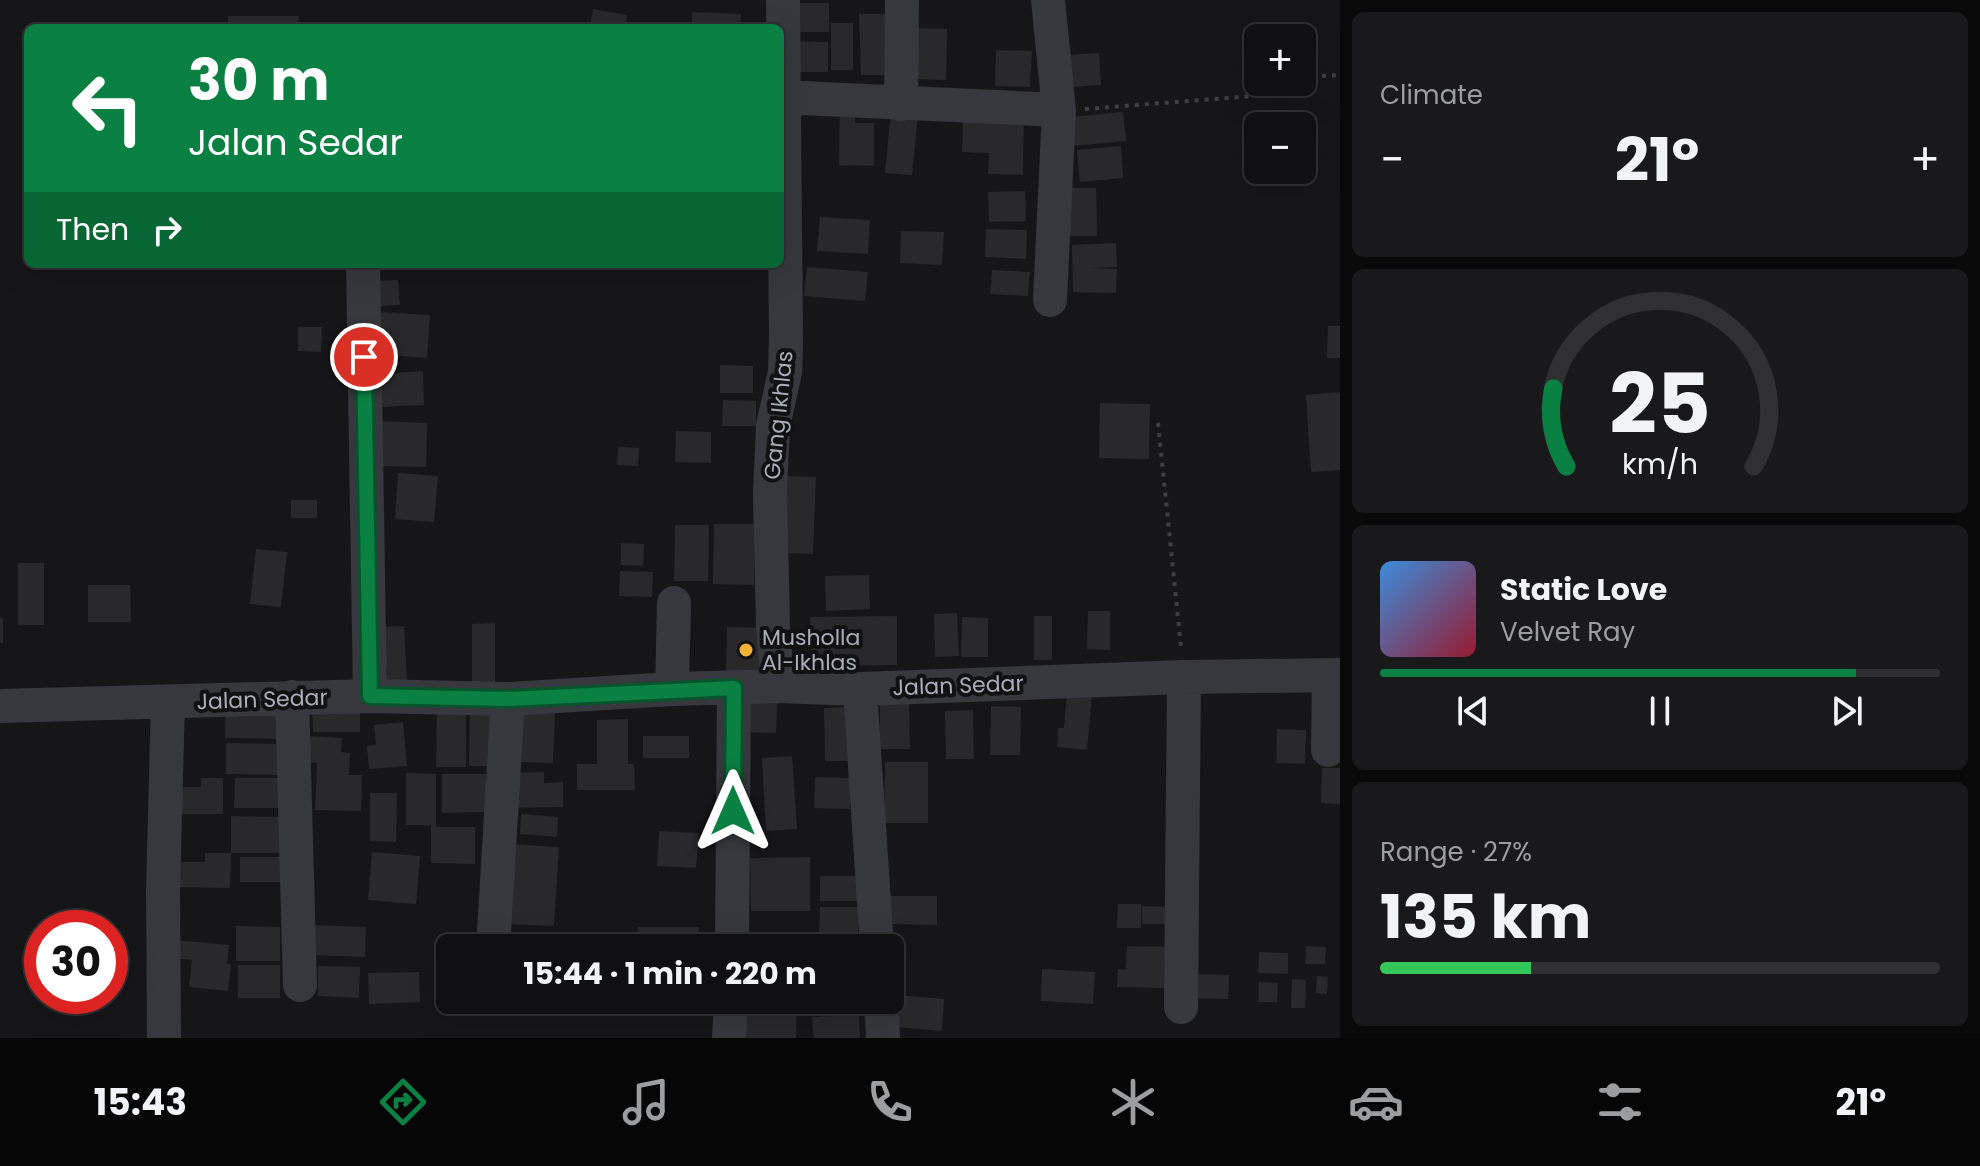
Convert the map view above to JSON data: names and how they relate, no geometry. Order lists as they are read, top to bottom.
{
  "streets": {
    "street": ["Gang Ikhlas", "Jalan Sedar"]
  },
  "crossings": [
    ["Gang Ikhlas", "Jalan Sedar"]
  ],
  "places": ["Musholla Al-Ikhlas"],
  "page": {
    "tile": [
      "Climate",
      ["Range · 27%", "135 km"]
    ],
    "map_buttons": ["+", "−"],
    "turn": ["30 m", "Jalan Sedar"],
    "heat": ["−", "21°", "+"],
    "then": "Then",
    "song": ["Static Love", "Velvet Ray"],
    "limit": "30",
    "trip": "15:44 · 1 min · 220 m",
    "tabs": ["15:43", "21°"],
    "gauge": ["25", "km/h"]
  }
}
